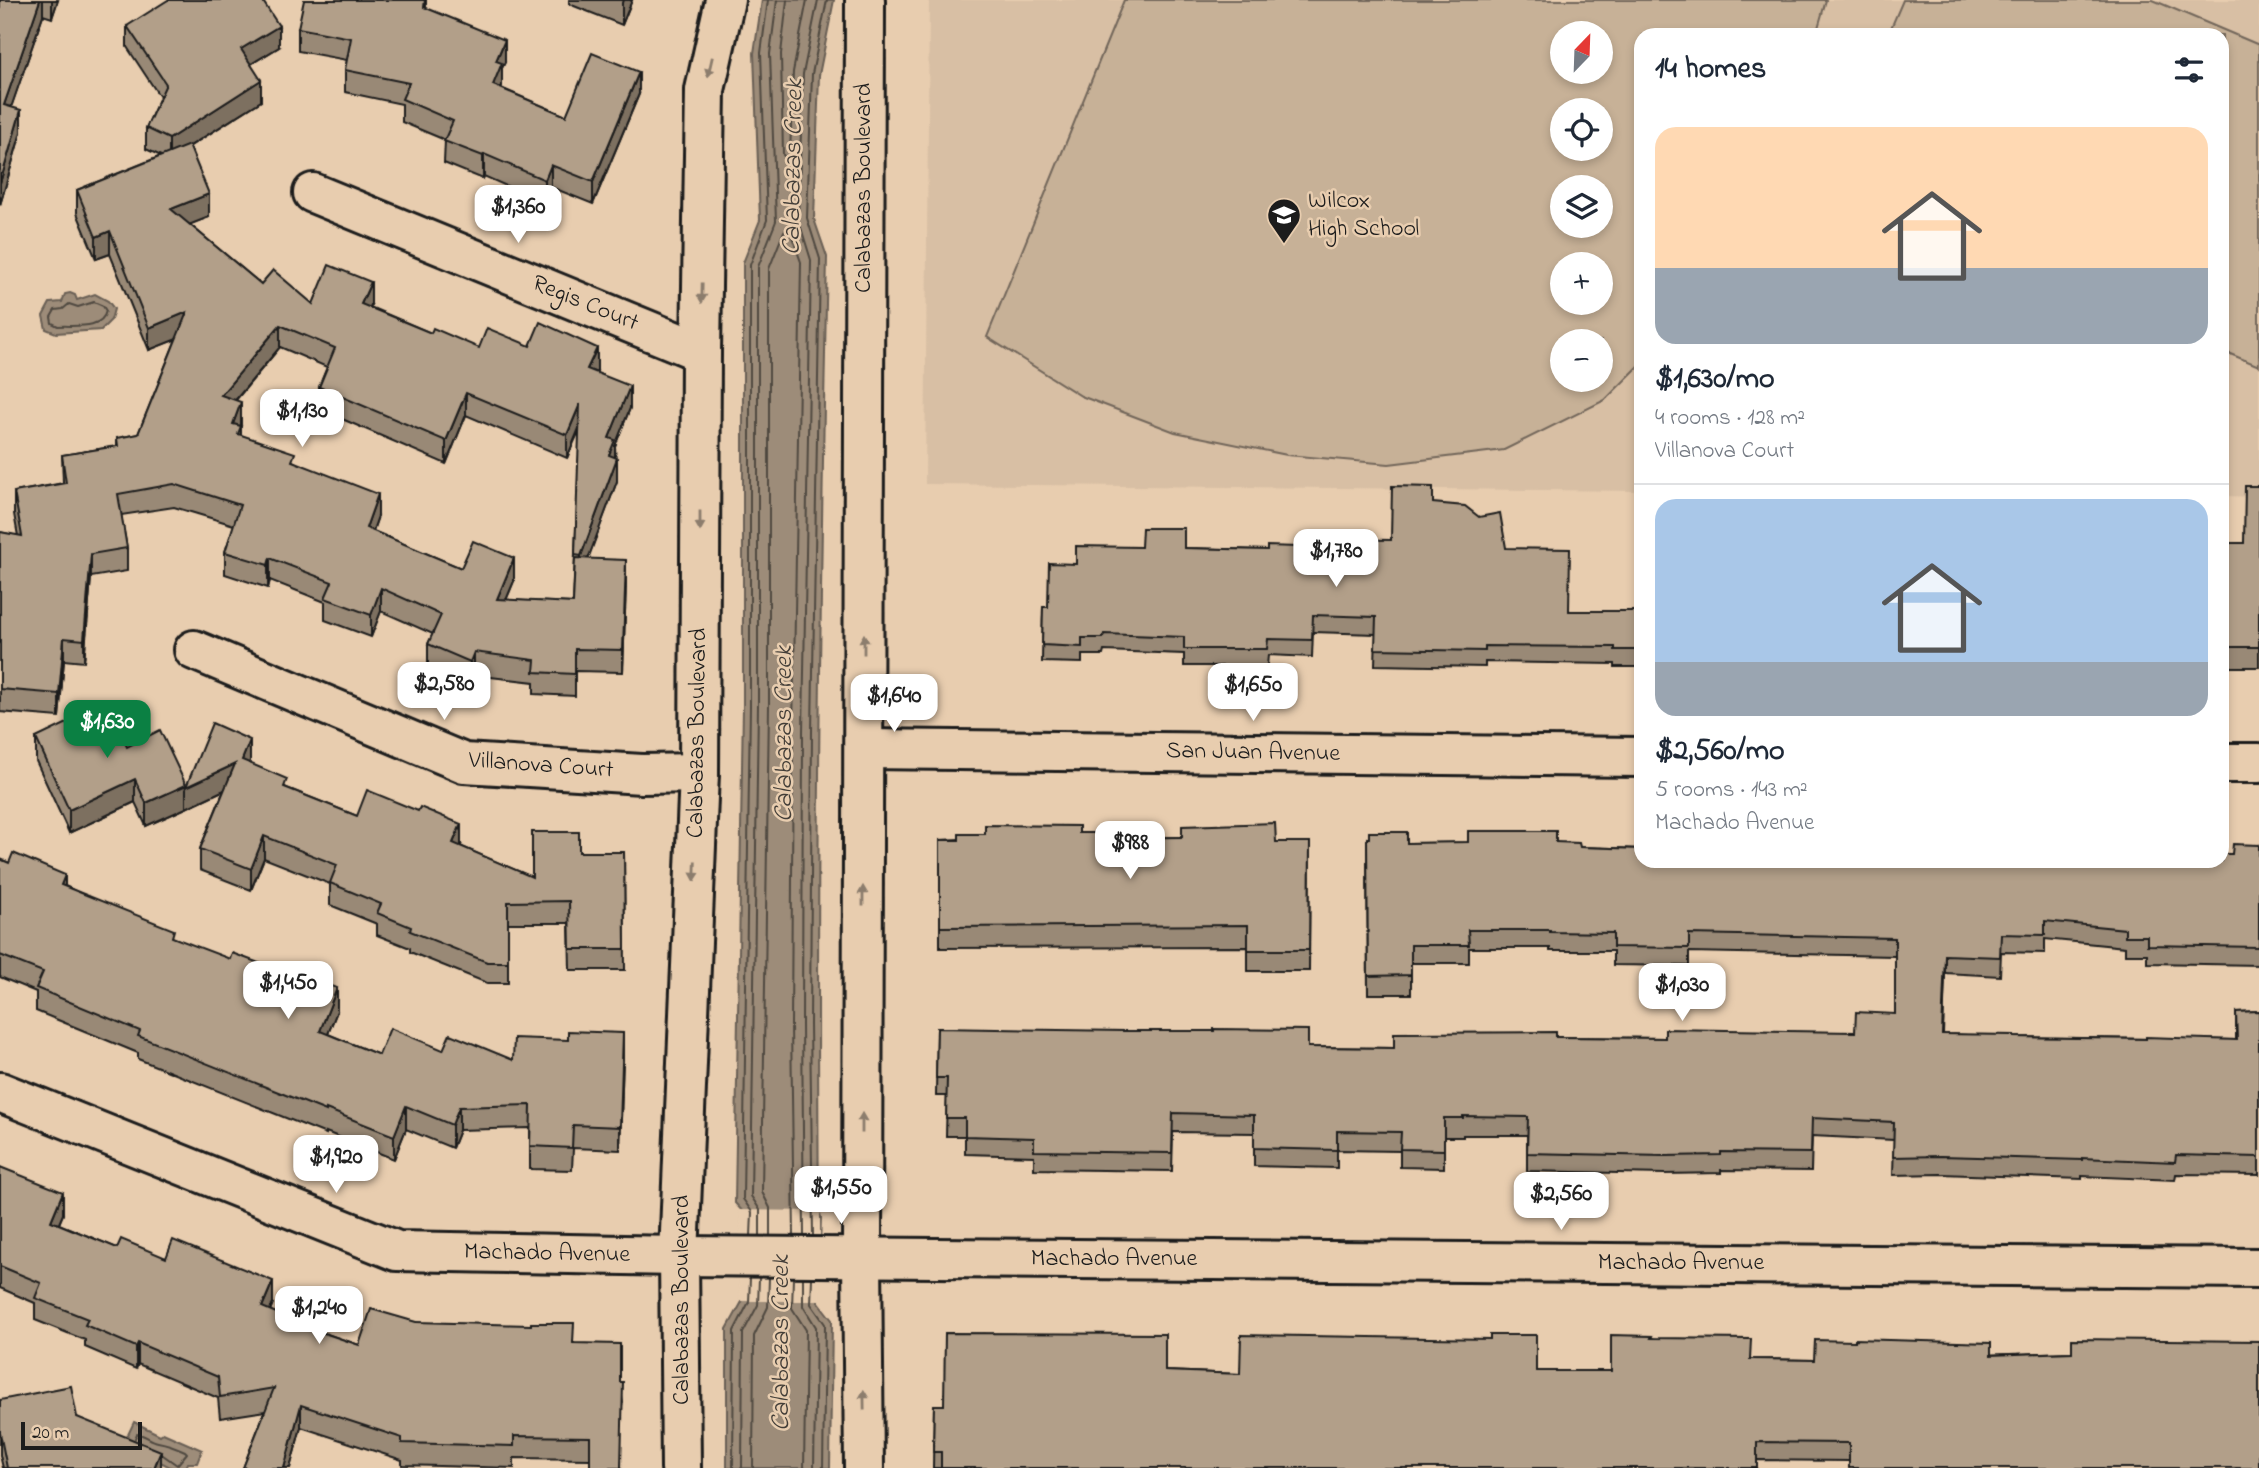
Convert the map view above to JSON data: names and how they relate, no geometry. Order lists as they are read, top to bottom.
{
  "streets": {
    "street": [
      "Calabazas Boulevard",
      "Regis Court",
      "San Juan Avenue",
      "Villanova Court",
      "Machado Avenue"
    ]
  },
  "crossings": [
    ["Calabazas Boulevard", "Regis Court"],
    ["Calabazas Boulevard", "San Juan Avenue"],
    ["Calabazas Boulevard", "Villanova Court"],
    ["Calabazas Boulevard", "Machado Avenue"]
  ],
  "water": ["Calabazas Creek"],
  "places": {
    "school or university": ["Wilcox High School"]
  },
  "scale_bar": "20 m",
  "north": "top right",
  "page": {
    "map_buttons": ["+", "−"],
    "heading": "14 homes",
    "list": [
      {
        "name": "$1,630/mo",
        "note": "4 rooms · 128 m² · Villanova Court"
      },
      {
        "name": "$2,560/mo",
        "note": "5 rooms · 143 m² · Machado Avenue"
      }
    ],
    "price": [
      "$1,360",
      "$1,130",
      "$1,780",
      "$2,580",
      "$1,650",
      "$1,640",
      "$1,630",
      "$988",
      "$1,450",
      "$1,030",
      "$1,920",
      "$1,550",
      "$2,560",
      "$1,240"
    ],
    "scale": "20 m"
  }
}
